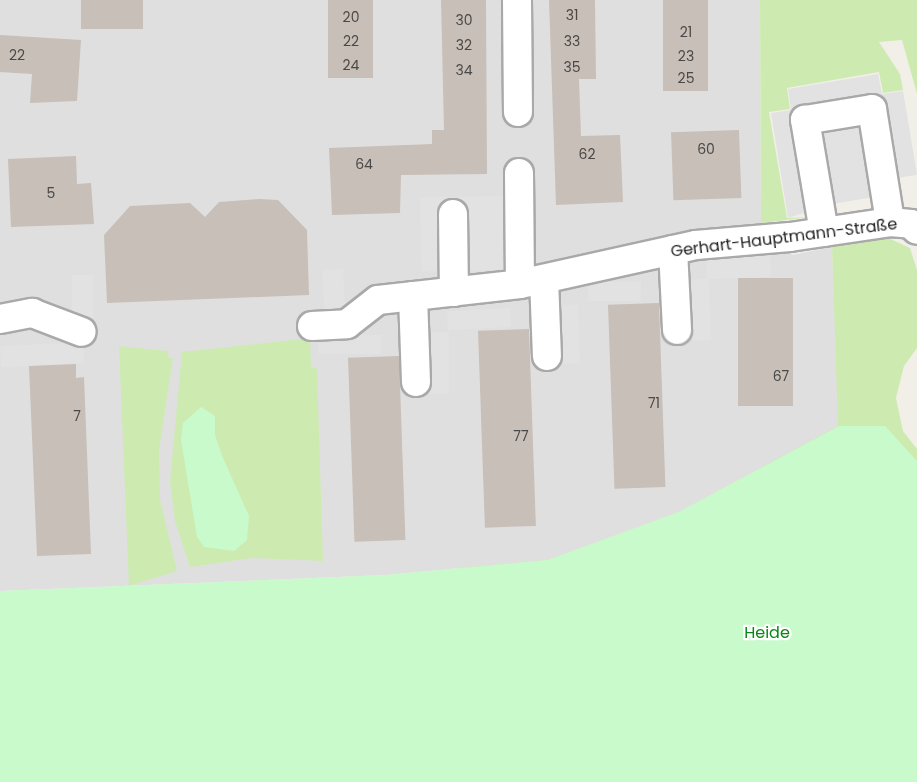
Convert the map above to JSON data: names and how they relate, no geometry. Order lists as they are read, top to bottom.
{
  "streets": {
    "street": ["Gerhart-Hauptmann-Straße"]
  },
  "parks": ["Heide"],
  "house_numbers": [
    "31",
    "20",
    "30",
    "21",
    "22",
    "33",
    "32",
    "22",
    "23",
    "24",
    "35",
    "34",
    "25",
    "60",
    "62",
    "64",
    "5",
    "67",
    "71",
    "7",
    "77"
  ]
}
